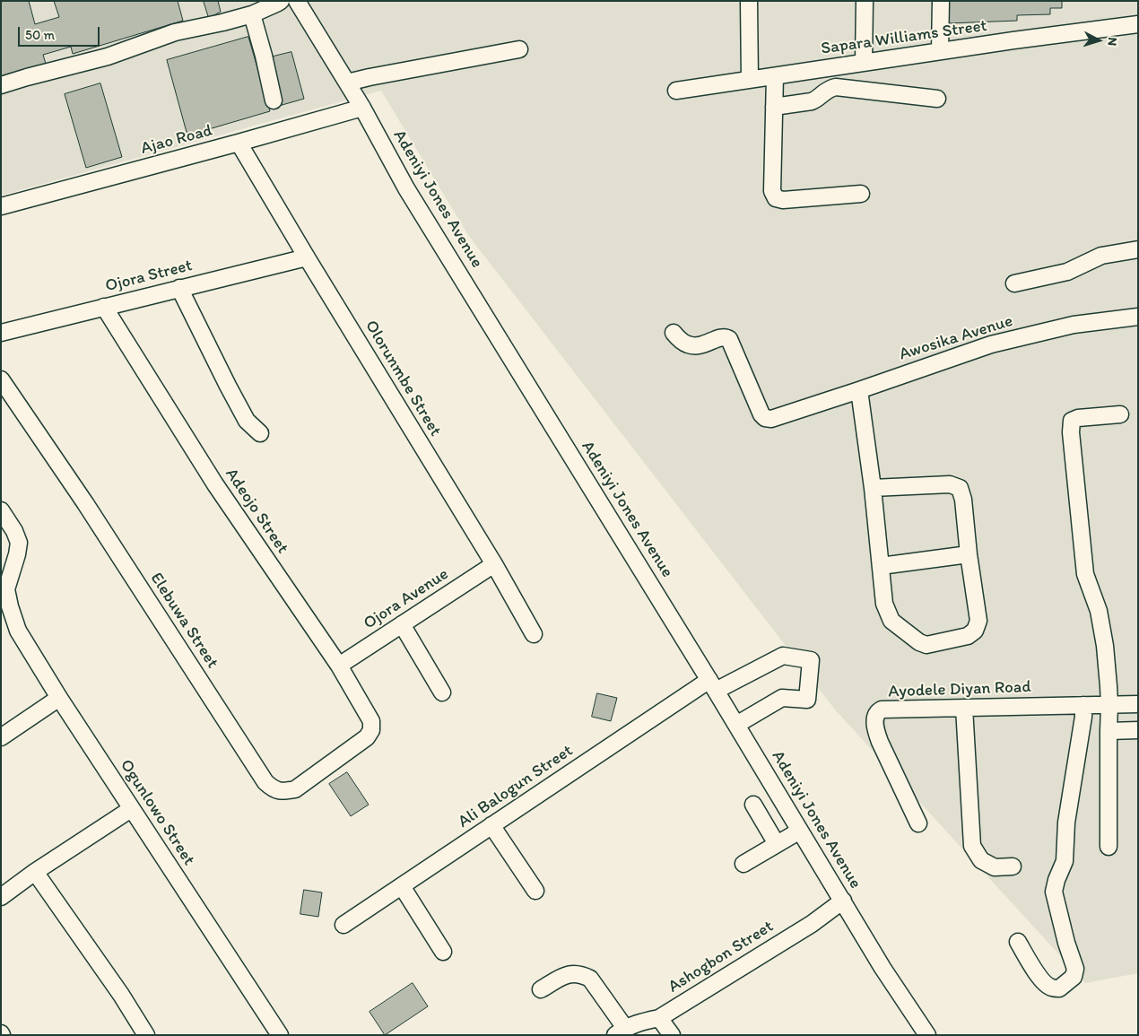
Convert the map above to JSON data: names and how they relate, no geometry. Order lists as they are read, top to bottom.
{
  "streets": {
    "street": [
      "Sapara Williams Street",
      "Ajao Road",
      "Adeniyi Jones Avenue",
      "Ojora Street",
      "Awosika Avenue",
      "Olorunmbe Street",
      "Adeojo Street",
      "Ojora Avenue",
      "Elebuwa Street",
      "Ayodele Diyan Road",
      "Ali Balogun Street",
      "Ogunlowo Street",
      "Ashogbon Street"
    ]
  },
  "crossings": [
    ["Ajao Road", "Adeniyi Jones Avenue"],
    ["Ajao Road", "Olorunmbe Street"],
    ["Adeniyi Jones Avenue", "Ali Balogun Street"],
    ["Adeniyi Jones Avenue", "Ashogbon Street"],
    ["Ojora Street", "Olorunmbe Street"],
    ["Ojora Street", "Adeojo Street"],
    ["Olorunmbe Street", "Ojora Avenue"],
    ["Adeojo Street", "Ojora Avenue"],
    ["Adeojo Street", "Elebuwa Street"]
  ],
  "scale_bar": "50 m",
  "north": "right"
}
